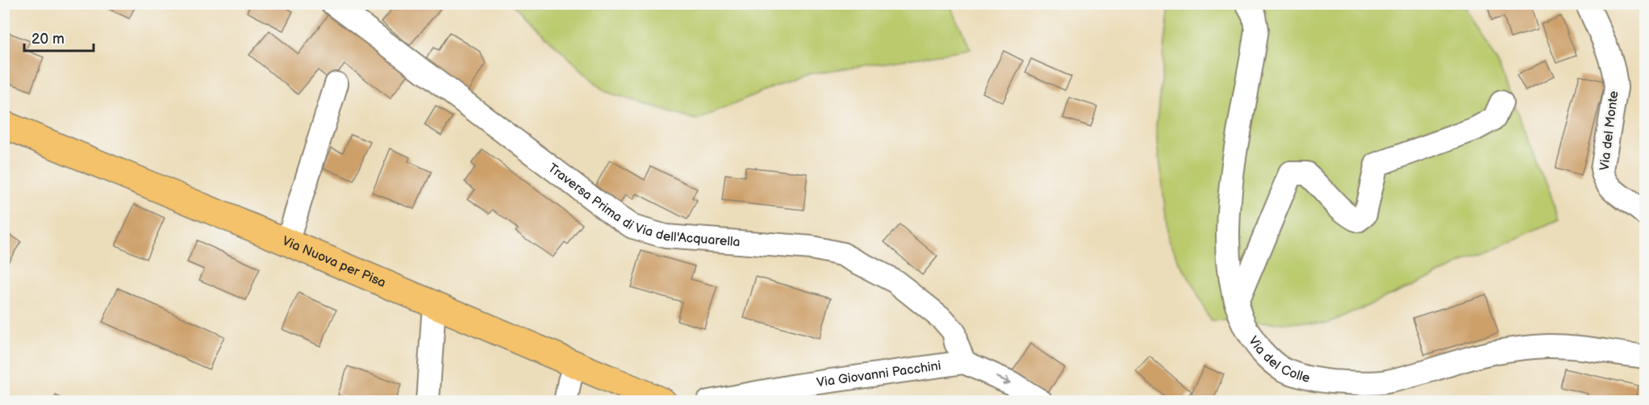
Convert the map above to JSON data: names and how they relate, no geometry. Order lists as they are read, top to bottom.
{
  "streets": {
    "main road": ["Via Nuova per Pisa"],
    "street": [
      "Via del Monte",
      "Traversa Prima di Via dell'Acquarella",
      "Via del Colle",
      "Via Giovanni Pacchini"
    ]
  },
  "crossings": [
    ["Traversa Prima di Via dell'Acquarella", "Via Giovanni Pacchini"]
  ],
  "scale_bar": "20 m"
}
